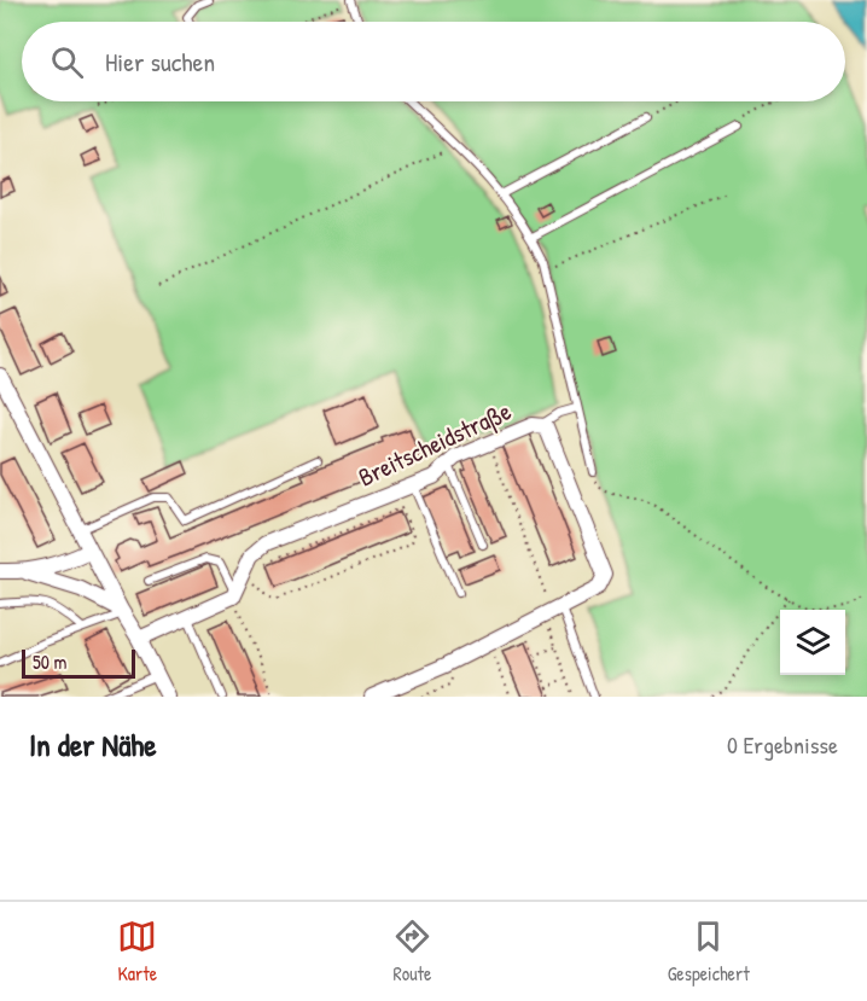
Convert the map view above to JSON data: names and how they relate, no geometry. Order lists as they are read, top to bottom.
{
  "streets": {
    "street": ["Breitscheidstraße"]
  },
  "scale_bar": "50 m",
  "page": {
    "search": "Hier suchen",
    "scale": "50 m",
    "heading": ["In der Nähe", "0 Ergebnisse"],
    "nav": ["Karte", "Route", "Gespeichert"]
  }
}
